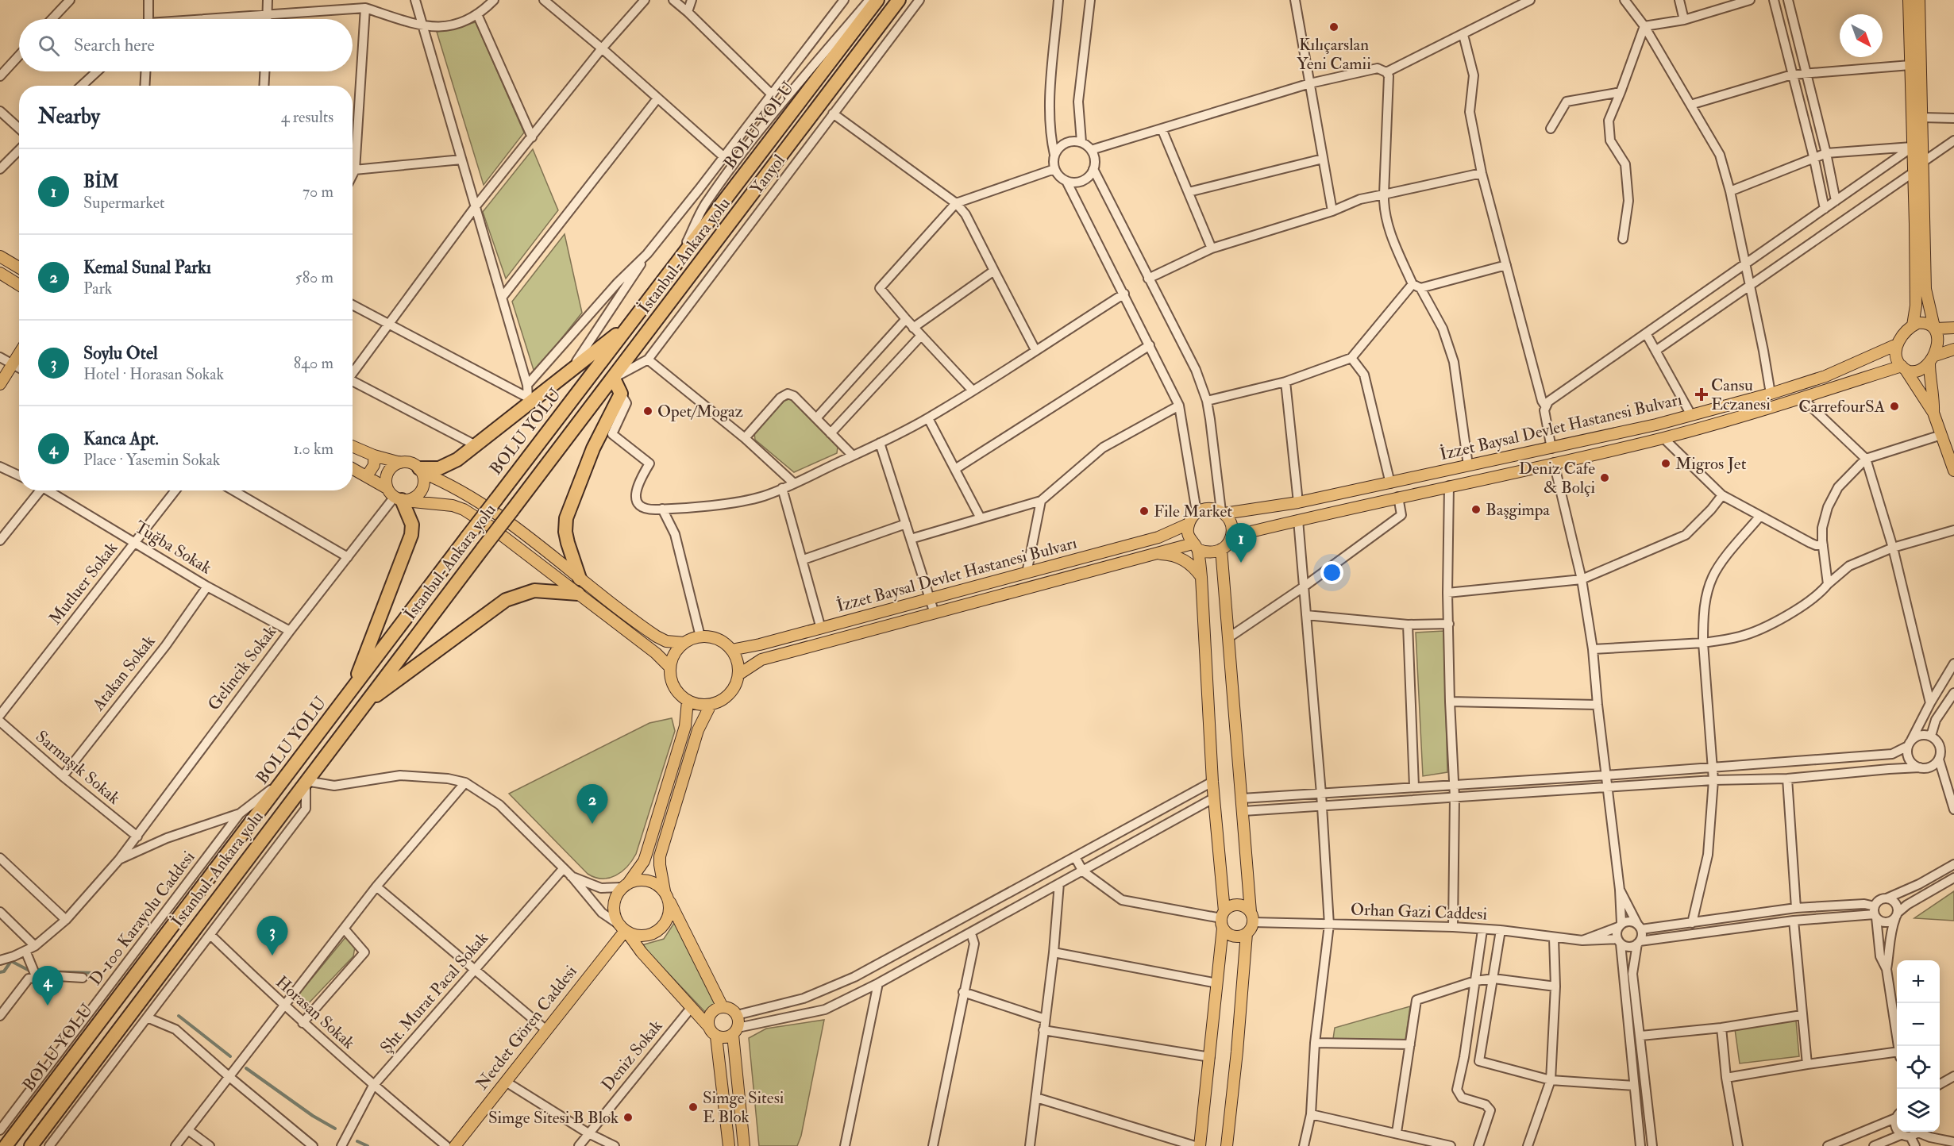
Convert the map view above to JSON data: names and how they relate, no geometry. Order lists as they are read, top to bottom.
{
  "streets": {
    "highway": ["BOLU YOLU", "İstanbul-Ankara yolu"],
    "main road": ["İzzet Baysal Devlet Hastanesi Bulvarı", "Necdet Gören Caddesi"],
    "street": [
      "Yanyol",
      "Tuğba Sokak",
      "Mutluer Sokak",
      "Gelincik Sokak",
      "Atakan Sokak",
      "Sarmaşık Sokak",
      "Orhan Gazi Caddesi",
      "D-100 Karayolu Caddesi",
      "Şht. Murat Pacal Sokak",
      "Horasan Sokak",
      "Deniz Sokak"
    ]
  },
  "crossings": [
    ["BOLU YOLU", "Yanyol"],
    ["BOLU YOLU", "İstanbul-Ankara yolu"],
    ["BOLU YOLU", "D-100 Karayolu Caddesi"],
    ["Yanyol", "İstanbul-Ankara yolu"],
    ["Tuğba Sokak", "Mutluer Sokak"],
    ["Tuğba Sokak", "Gelincik Sokak"],
    ["Tuğba Sokak", "Atakan Sokak"],
    ["Gelincik Sokak", "Sarmaşık Sokak"],
    ["Atakan Sokak", "Sarmaşık Sokak"],
    ["Şht. Murat Pacal Sokak", "Horasan Sokak"]
  ],
  "places": {
    "other": [
      "Kılıçarslan Yeni Camii",
      "CarrefourSA",
      "Opet/Mogaz",
      "Migros Jet",
      "Deniz Cafe & Bolçi",
      "Başgimpa",
      "File Market",
      "Simge Sitesi E Blok",
      "Simge Sitesi B Blok"
    ],
    "health": ["Cansu Eczanesi"]
  },
  "north": "bottom right",
  "page": {
    "search": "Search here",
    "heading": ["Nearby", "4 results"],
    "list": [
      {
        "mark": "1",
        "name": "BİM",
        "note": "Supermarket",
        "value": "70 m"
      },
      {
        "mark": "2",
        "name": "Kemal Sunal Parkı",
        "note": "Park",
        "value": "580 m"
      },
      {
        "mark": "3",
        "name": "Soylu Otel",
        "note": "Hotel · Horasan Sokak",
        "value": "840 m"
      },
      {
        "mark": "4",
        "name": "Kanca Apt.",
        "note": "Place · Yasemin Sokak",
        "value": "1.0 km"
      }
    ],
    "pins": [
      "1",
      "2",
      "3",
      "4"
    ],
    "map_buttons": ["+", "−"]
  }
}
